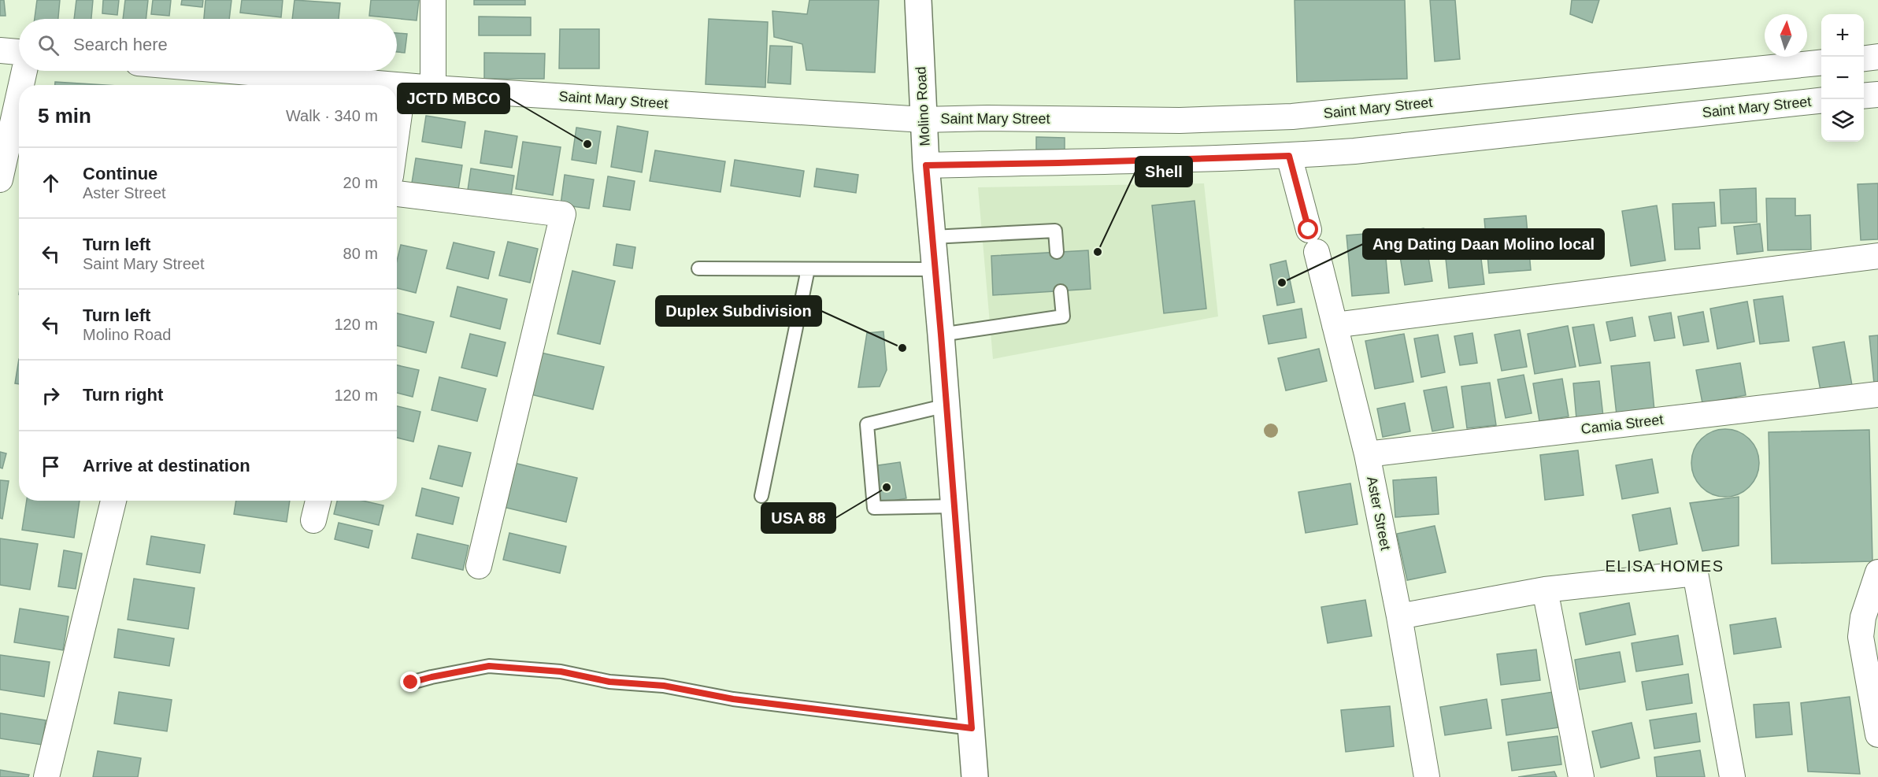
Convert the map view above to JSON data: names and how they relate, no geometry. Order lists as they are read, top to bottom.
{
  "streets": {
    "main road": ["Molino Road"],
    "street": ["Saint Mary Street", "Camia Street", "Aster Street"]
  },
  "crossings": [
    ["Saint Mary Street", "Molino Road"],
    ["Saint Mary Street", "Aster Street"],
    ["Camia Street", "Aster Street"]
  ],
  "districts": ["ELISA HOMES"],
  "places": [
    "JCTD MBCO",
    "Shell",
    "Ang Dating Daan Molino local",
    "Duplex Subdivision",
    "USA 88"
  ],
  "north": "top",
  "page": {
    "map_buttons": ["+", "−"],
    "search": "Search here",
    "heading": ["5 min", "Walk · 340 m"],
    "list": [
      ["Continue", "Aster Street", "20 m"],
      ["Turn left", "Saint Mary Street", "80 m"],
      ["Turn left", "Molino Road", "120 m"],
      ["Turn right", "120 m"],
      "Arrive at destination"
    ]
  }
}
